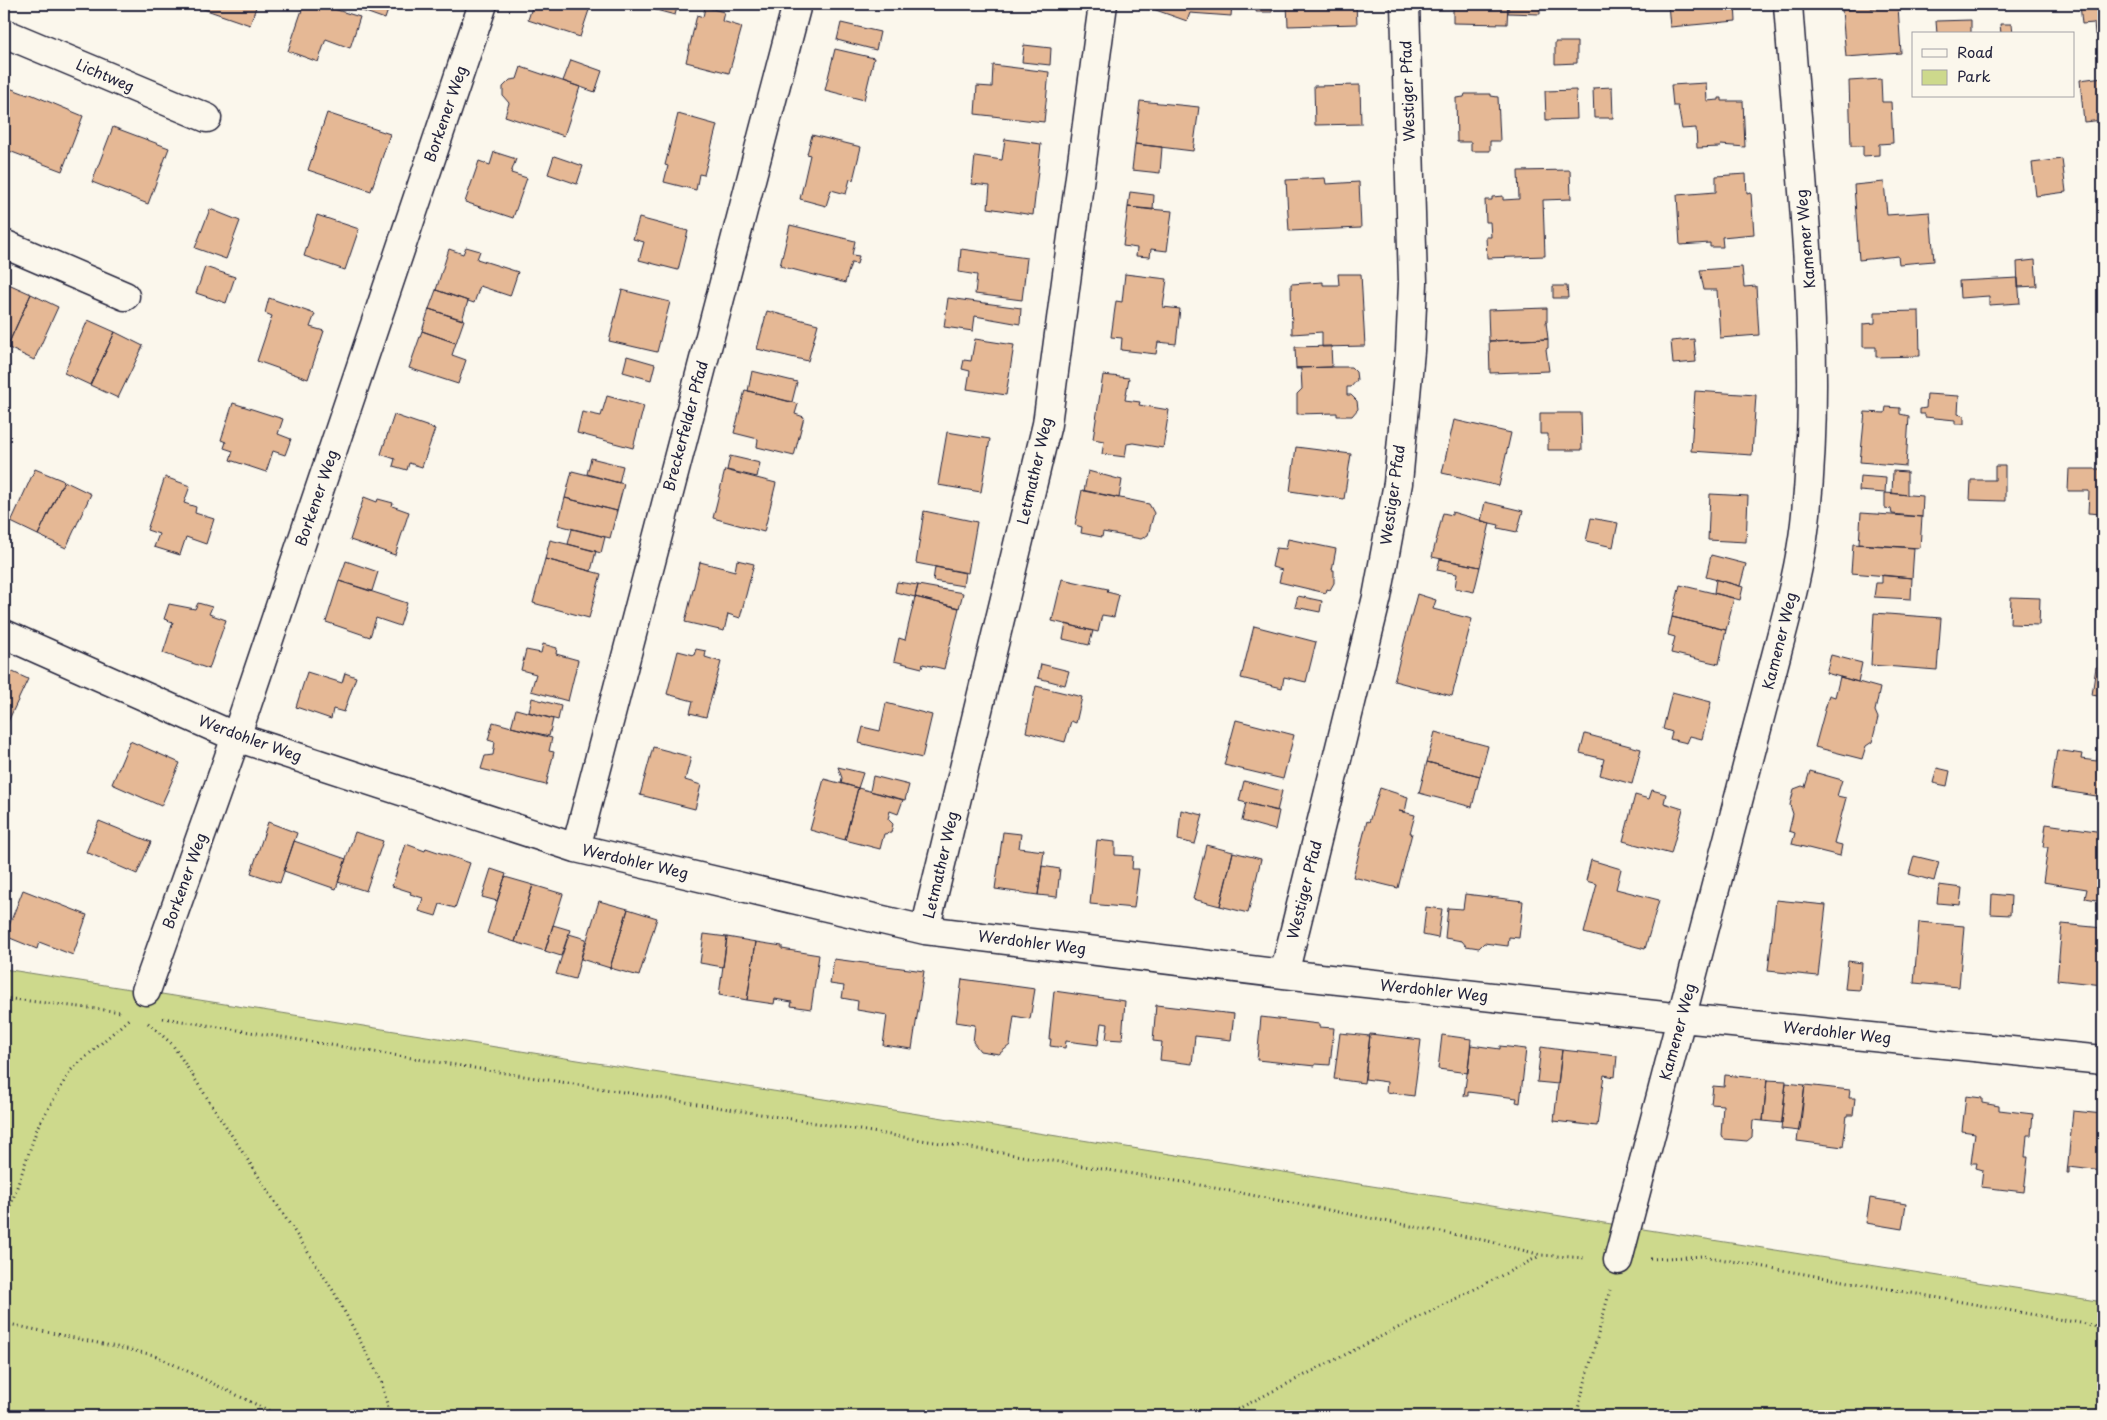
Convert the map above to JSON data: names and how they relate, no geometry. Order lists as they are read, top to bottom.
{
  "streets": {
    "street": [
      "Lichtweg",
      "Westiger Pfad",
      "Borkener Weg",
      "Kamener Weg",
      "Breckerfelder Pfad",
      "Letmather Weg",
      "Werdohler Weg"
    ]
  },
  "crossings": [
    ["Westiger Pfad", "Werdohler Weg"],
    ["Borkener Weg", "Werdohler Weg"],
    ["Kamener Weg", "Werdohler Weg"],
    ["Breckerfelder Pfad", "Werdohler Weg"],
    ["Letmather Weg", "Werdohler Weg"]
  ],
  "legend": ["Road", "Park"]
}
